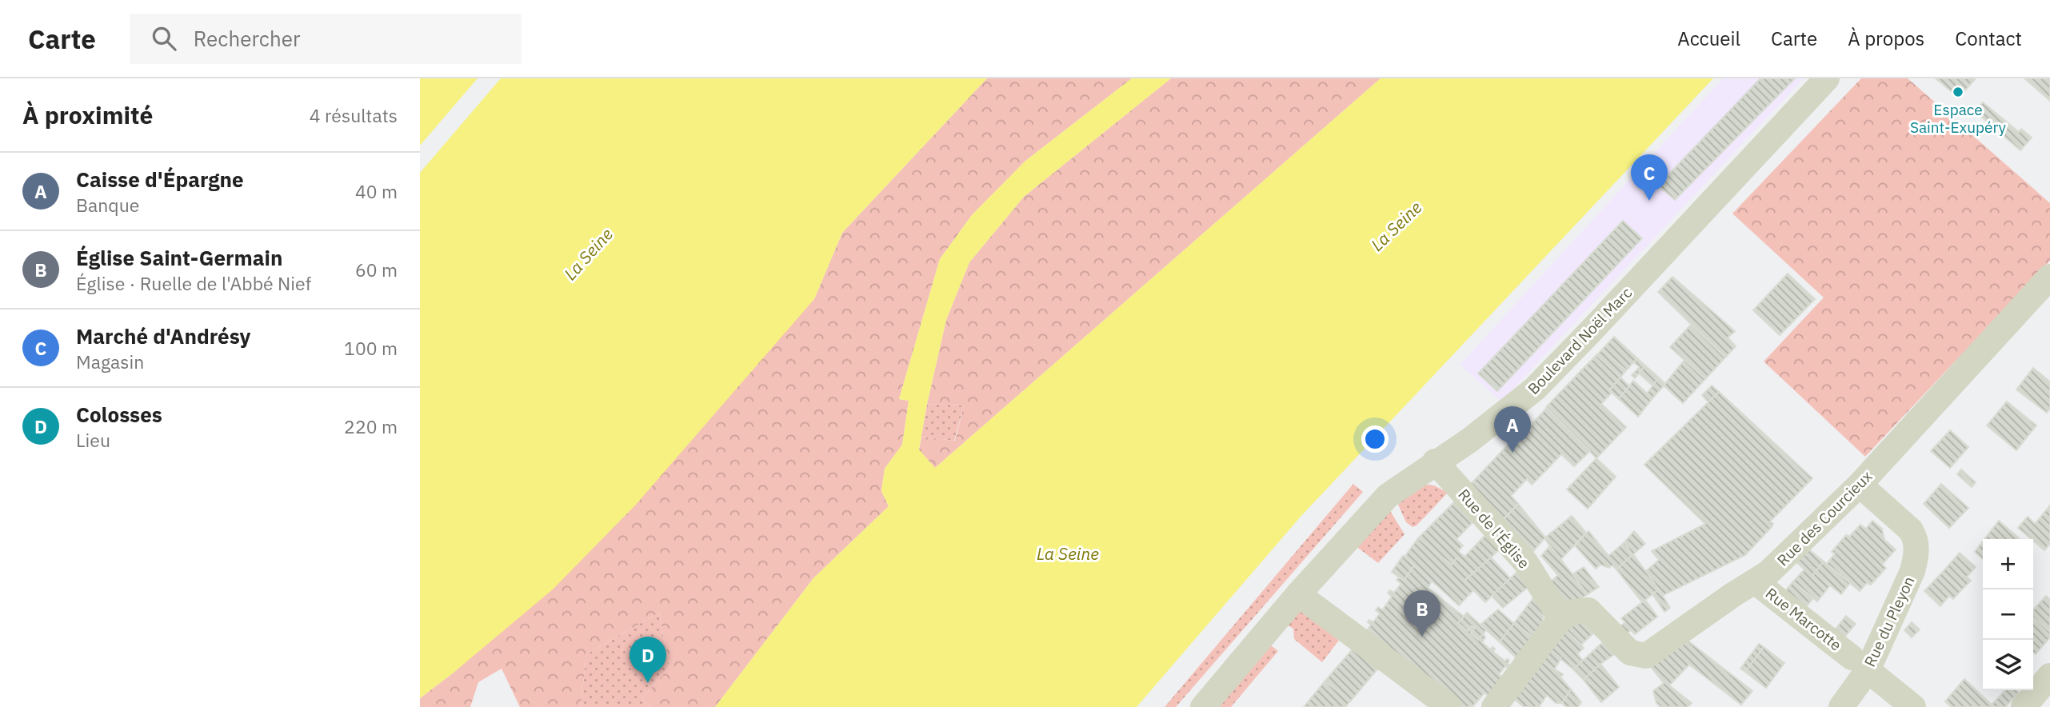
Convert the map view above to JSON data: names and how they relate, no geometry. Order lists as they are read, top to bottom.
{
  "streets": {
    "street": [
      "Boulevard Noël Marc",
      "Rue des Courcieux",
      "Rue de l'Église",
      "Rue Marcotte",
      "Rue du Pleyon"
    ]
  },
  "crossings": [
    ["Boulevard Noël Marc", "Rue de l'Église"],
    ["Rue des Courcieux", "Rue de l'Église"],
    ["Rue des Courcieux", "Rue Marcotte"],
    ["Rue des Courcieux", "Rue du Pleyon"],
    ["Rue Marcotte", "Rue du Pleyon"]
  ],
  "water": ["La Seine"],
  "places": ["Espace Saint-Exupéry"],
  "page": {
    "header": "Carte",
    "search": "Rechercher",
    "nav": [
      "Accueil",
      "Carte",
      "À propos",
      "Contact"
    ],
    "heading": ["À proximité", "4 résultats"],
    "list": [
      {
        "mark": "A",
        "name": "Caisse d'Épargne",
        "note": "Banque",
        "value": "40 m"
      },
      {
        "mark": "B",
        "name": "Église Saint-Germain",
        "note": "Église · Ruelle de l'Abbé Nief",
        "value": "60 m"
      },
      {
        "mark": "C",
        "name": "Marché d'Andrésy",
        "note": "Magasin",
        "value": "100 m"
      },
      {
        "mark": "D",
        "name": "Colosses",
        "note": "Lieu",
        "value": "220 m"
      }
    ],
    "pins": [
      "C",
      "A",
      "B",
      "D"
    ],
    "map_buttons": ["+", "−"]
  }
}
